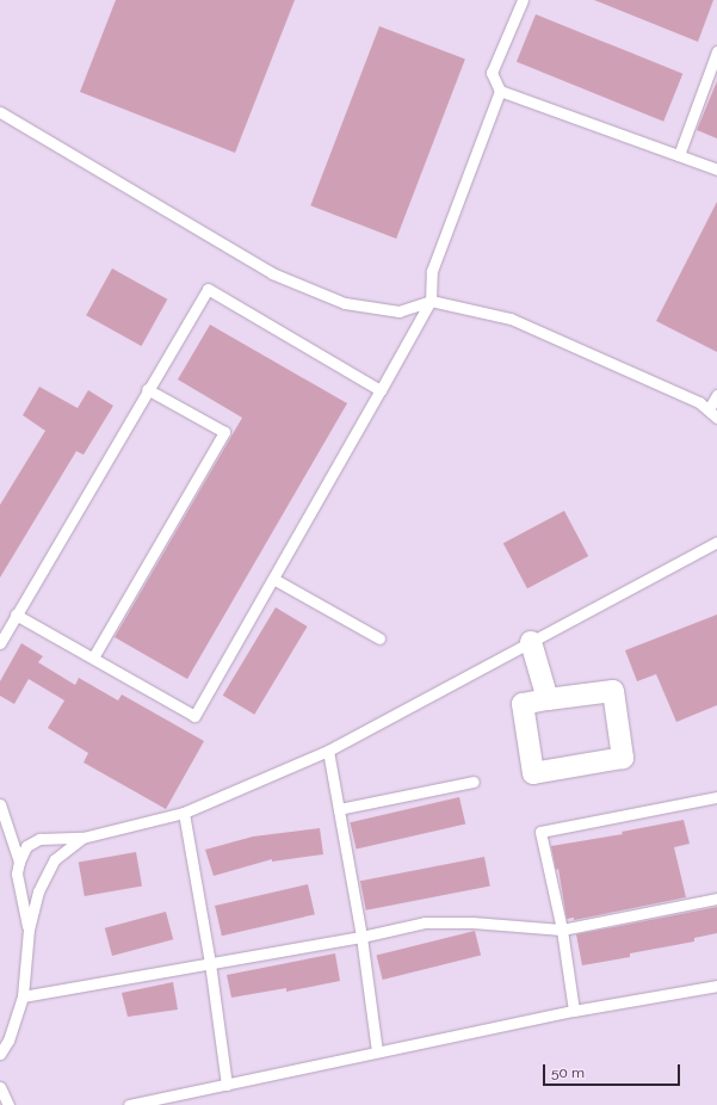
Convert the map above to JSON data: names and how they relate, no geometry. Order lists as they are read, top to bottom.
{
  "scale_bar": "50 m"
}
